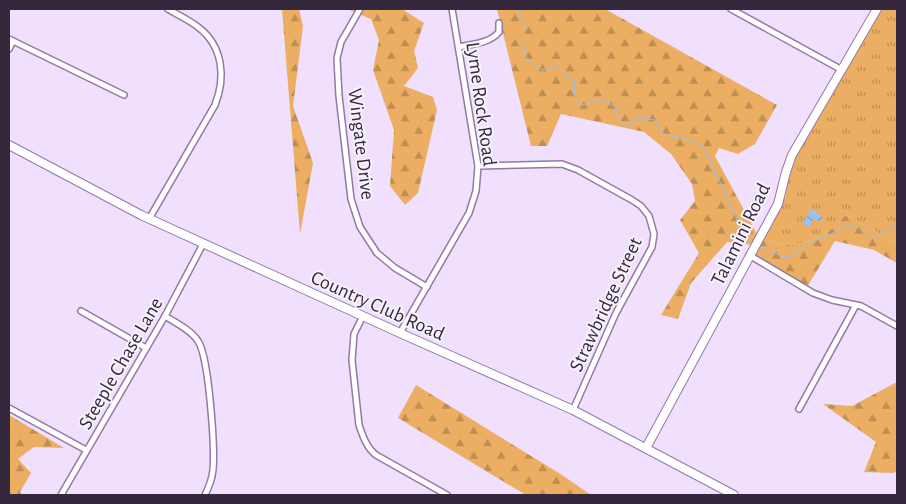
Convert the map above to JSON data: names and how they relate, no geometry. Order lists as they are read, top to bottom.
{
  "streets": {
    "street": [
      "Lyme Rock Road",
      "Wingate Drive",
      "Talamini Road",
      "Strawbridge Street",
      "Country Club Road",
      "Steeple Chase Lane"
    ]
  },
  "crossings": [
    ["Lyme Rock Road", "Wingate Drive"],
    ["Lyme Rock Road", "Strawbridge Street"],
    ["Lyme Rock Road", "Country Club Road"],
    ["Talamini Road", "Country Club Road"],
    ["Strawbridge Street", "Country Club Road"],
    ["Country Club Road", "Steeple Chase Lane"]
  ]
}
